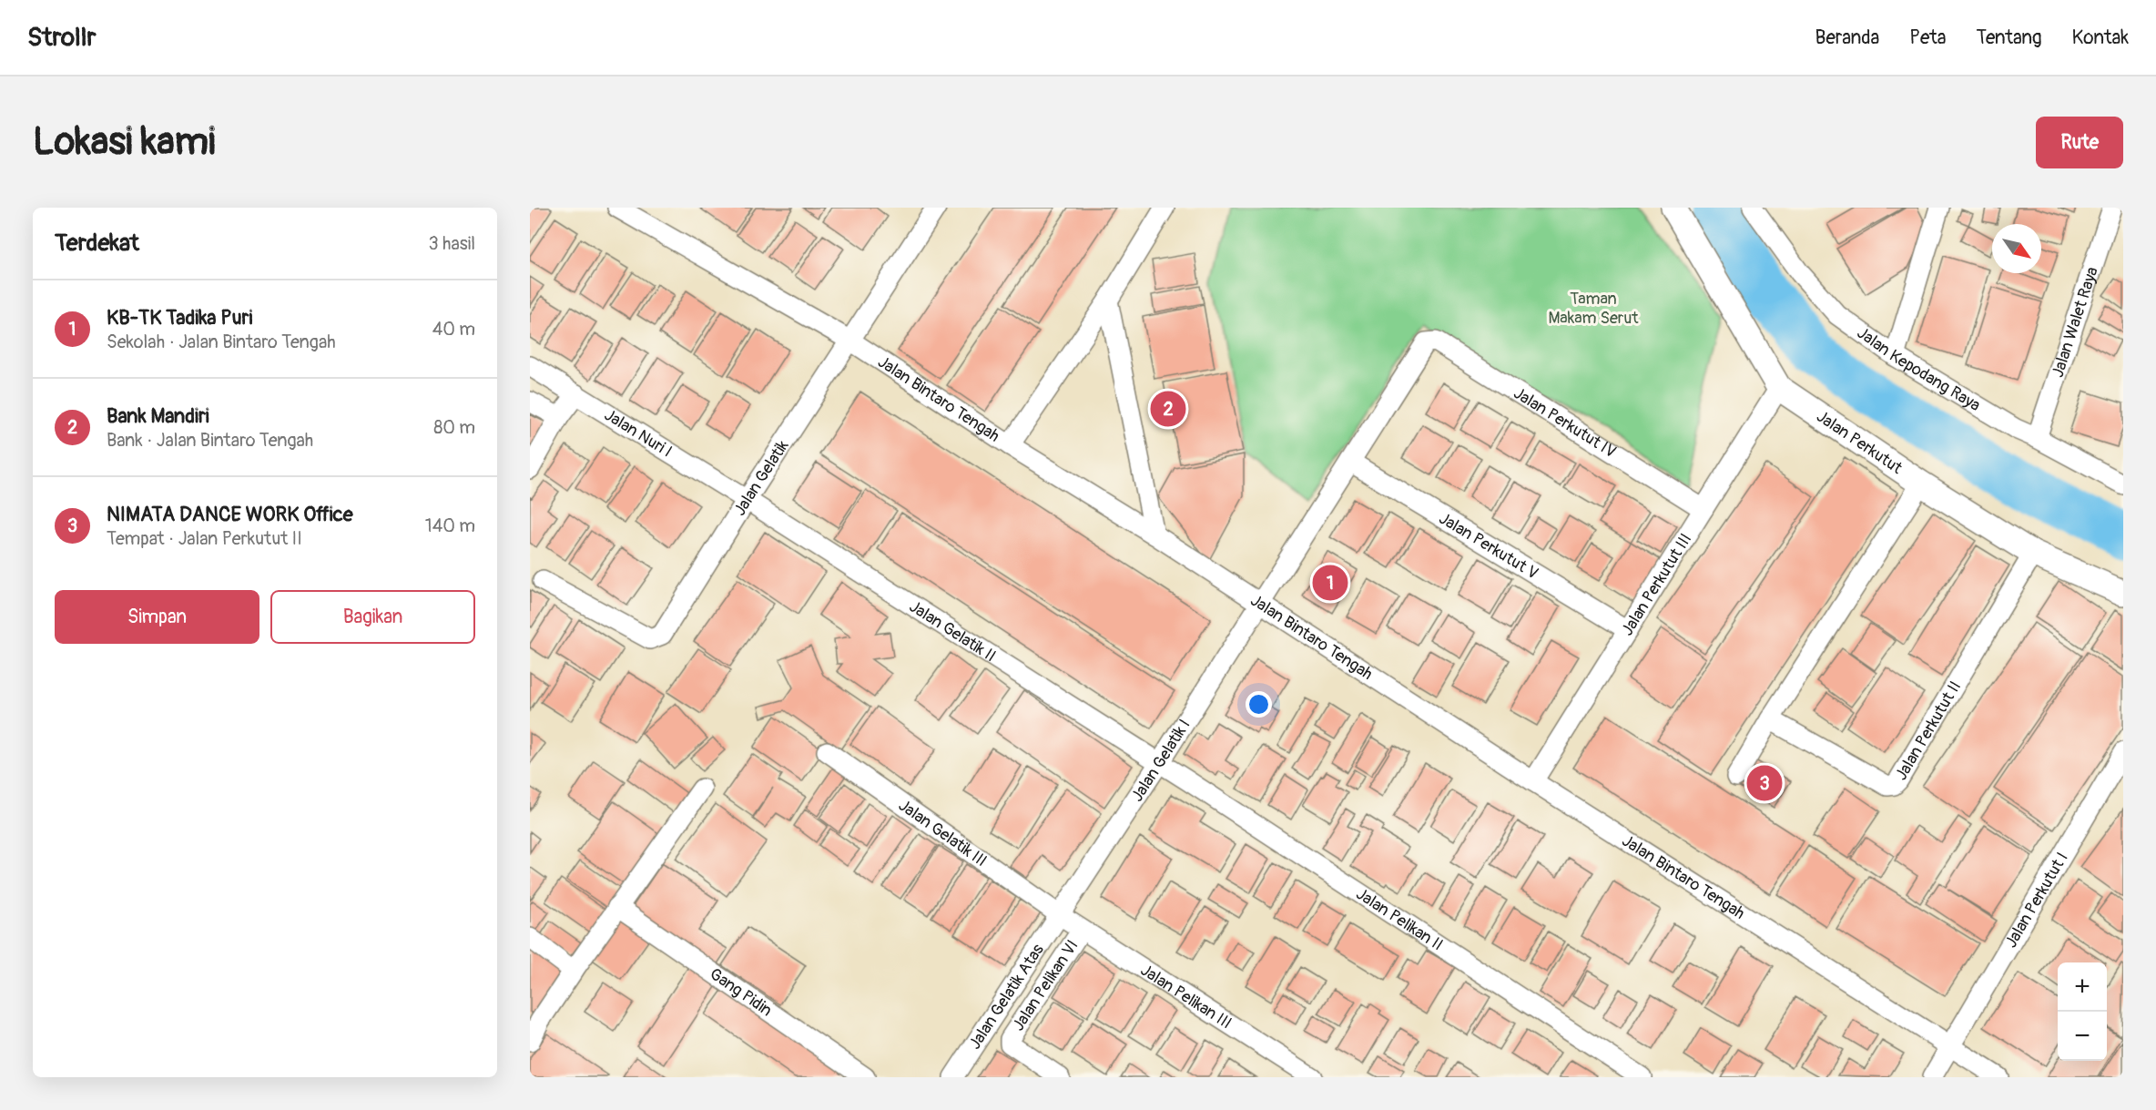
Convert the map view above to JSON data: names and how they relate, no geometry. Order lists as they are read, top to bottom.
{
  "streets": {
    "street": [
      "Jalan Walet Raya",
      "Jalan Kepodang Raya",
      "Jalan Bintaro Tengah",
      "Jalan Perkutut IV",
      "Jalan Nuri I",
      "Jalan Perkutut",
      "Jalan Gelatik",
      "Jalan Perkutut V",
      "Jalan Perkutut III",
      "Jalan Gelatik II",
      "Jalan Perkutut II",
      "Jalan Gelatik I",
      "Jalan Gelatik III",
      "Jalan Perkutut I",
      "Jalan Pelikan II",
      "Jalan Pelikan VI",
      "Gang Pidin",
      "Jalan Gelatik Atas",
      "Jalan Pelikan III"
    ]
  },
  "crossings": [
    ["Jalan Walet Raya", "Jalan Kepodang Raya"],
    ["Jalan Bintaro Tengah", "Jalan Gelatik"],
    ["Jalan Bintaro Tengah", "Jalan Perkutut III"],
    ["Jalan Bintaro Tengah", "Jalan Gelatik I"],
    ["Jalan Bintaro Tengah", "Jalan Perkutut I"],
    ["Jalan Perkutut IV", "Jalan Perkutut III"],
    ["Jalan Perkutut IV", "Jalan Gelatik I"],
    ["Jalan Nuri I", "Jalan Gelatik"],
    ["Jalan Nuri I", "Jalan Gelatik II"],
    ["Jalan Perkutut", "Jalan Perkutut III"],
    ["Jalan Perkutut", "Jalan Perkutut II"],
    ["Jalan Gelatik", "Jalan Gelatik II"],
    ["Jalan Perkutut V", "Jalan Perkutut III"],
    ["Jalan Perkutut V", "Jalan Gelatik I"],
    ["Jalan Gelatik II", "Jalan Gelatik I"],
    ["Jalan Gelatik II", "Jalan Pelikan II"],
    ["Jalan Gelatik I", "Jalan Gelatik III"],
    ["Jalan Gelatik I", "Jalan Pelikan II"],
    ["Jalan Gelatik I", "Jalan Gelatik Atas"],
    ["Jalan Gelatik I", "Jalan Pelikan III"],
    ["Jalan Gelatik III", "Jalan Gelatik Atas"],
    ["Jalan Gelatik III", "Jalan Pelikan III"],
    ["Jalan Pelikan VI", "Jalan Pelikan III"],
    ["Jalan Gelatik Atas", "Jalan Pelikan III"]
  ],
  "parks": ["Taman Makam Serut"],
  "north": "bottom right",
  "page": {
    "header": "Strollr",
    "nav": [
      "Beranda",
      "Peta",
      "Tentang",
      "Kontak"
    ],
    "buttons": [
      "Rute",
      ["Simpan", "Bagikan"]
    ],
    "title": "Lokasi kami",
    "heading": ["Terdekat", "3 hasil"],
    "list": [
      {
        "mark": "1",
        "name": "KB-TK Tadika Puri",
        "note": "Sekolah · Jalan Bintaro Tengah",
        "value": "40 m"
      },
      {
        "mark": "2",
        "name": "Bank Mandiri",
        "note": "Bank · Jalan Bintaro Tengah",
        "value": "80 m"
      },
      {
        "mark": "3",
        "name": "NIMATA DANCE WORK Office",
        "note": "Tempat · Jalan Perkutut II",
        "value": "140 m"
      }
    ],
    "pins": ["2", "1", "3"],
    "map_buttons": ["+", "−"]
  }
}
